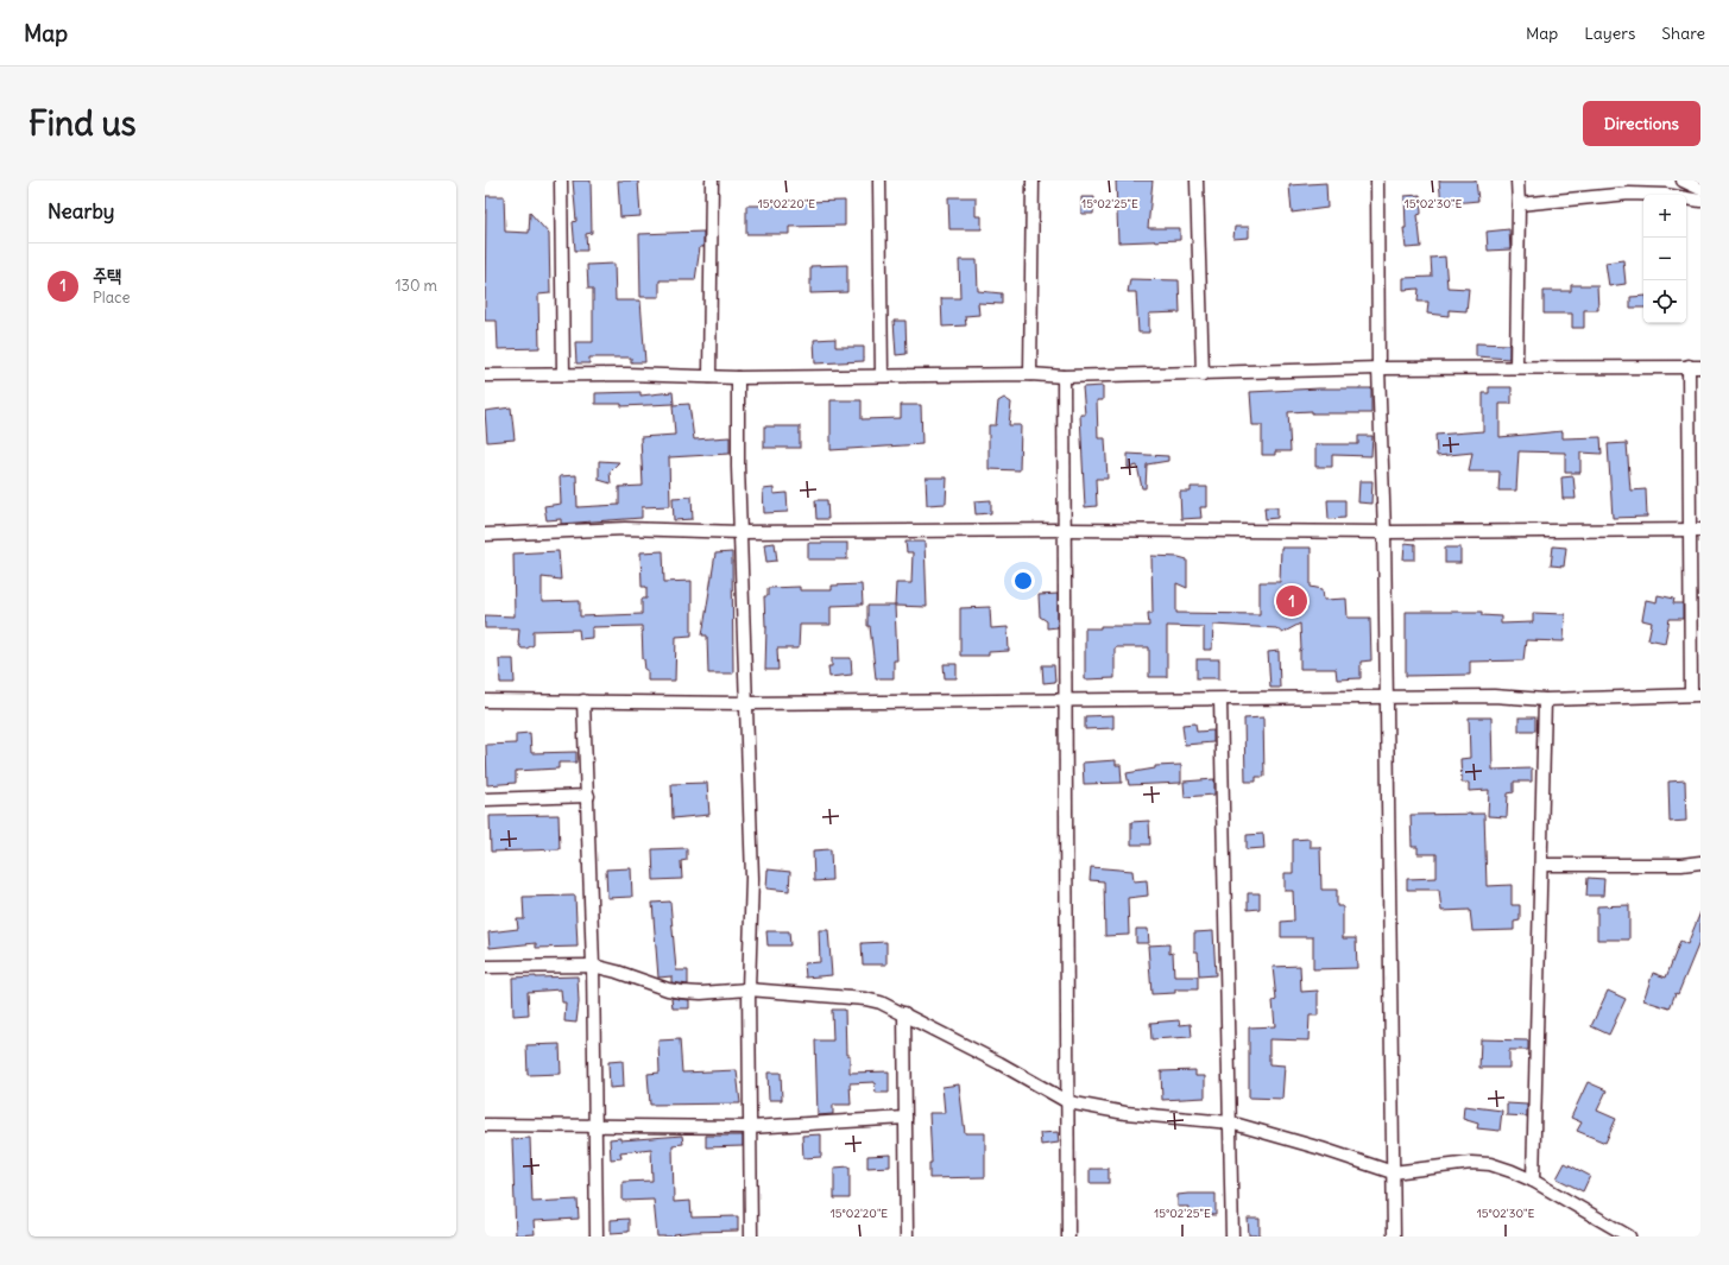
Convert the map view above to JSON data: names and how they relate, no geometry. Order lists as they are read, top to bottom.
{
  "page": {
    "header": "Map",
    "nav": ["Map", "Layers", "Share"],
    "buttons": "Directions",
    "title": "Find us",
    "heading": "Nearby",
    "map_buttons": ["+", "−"],
    "list": [
      {
        "mark": "1",
        "name": "주택",
        "note": "Place",
        "value": "130 m"
      }
    ],
    "pins": "1"
  },
  "coordinates": ["15°02'20\"E", "15°02'25\"E", "15°02'30\"E"]
}
